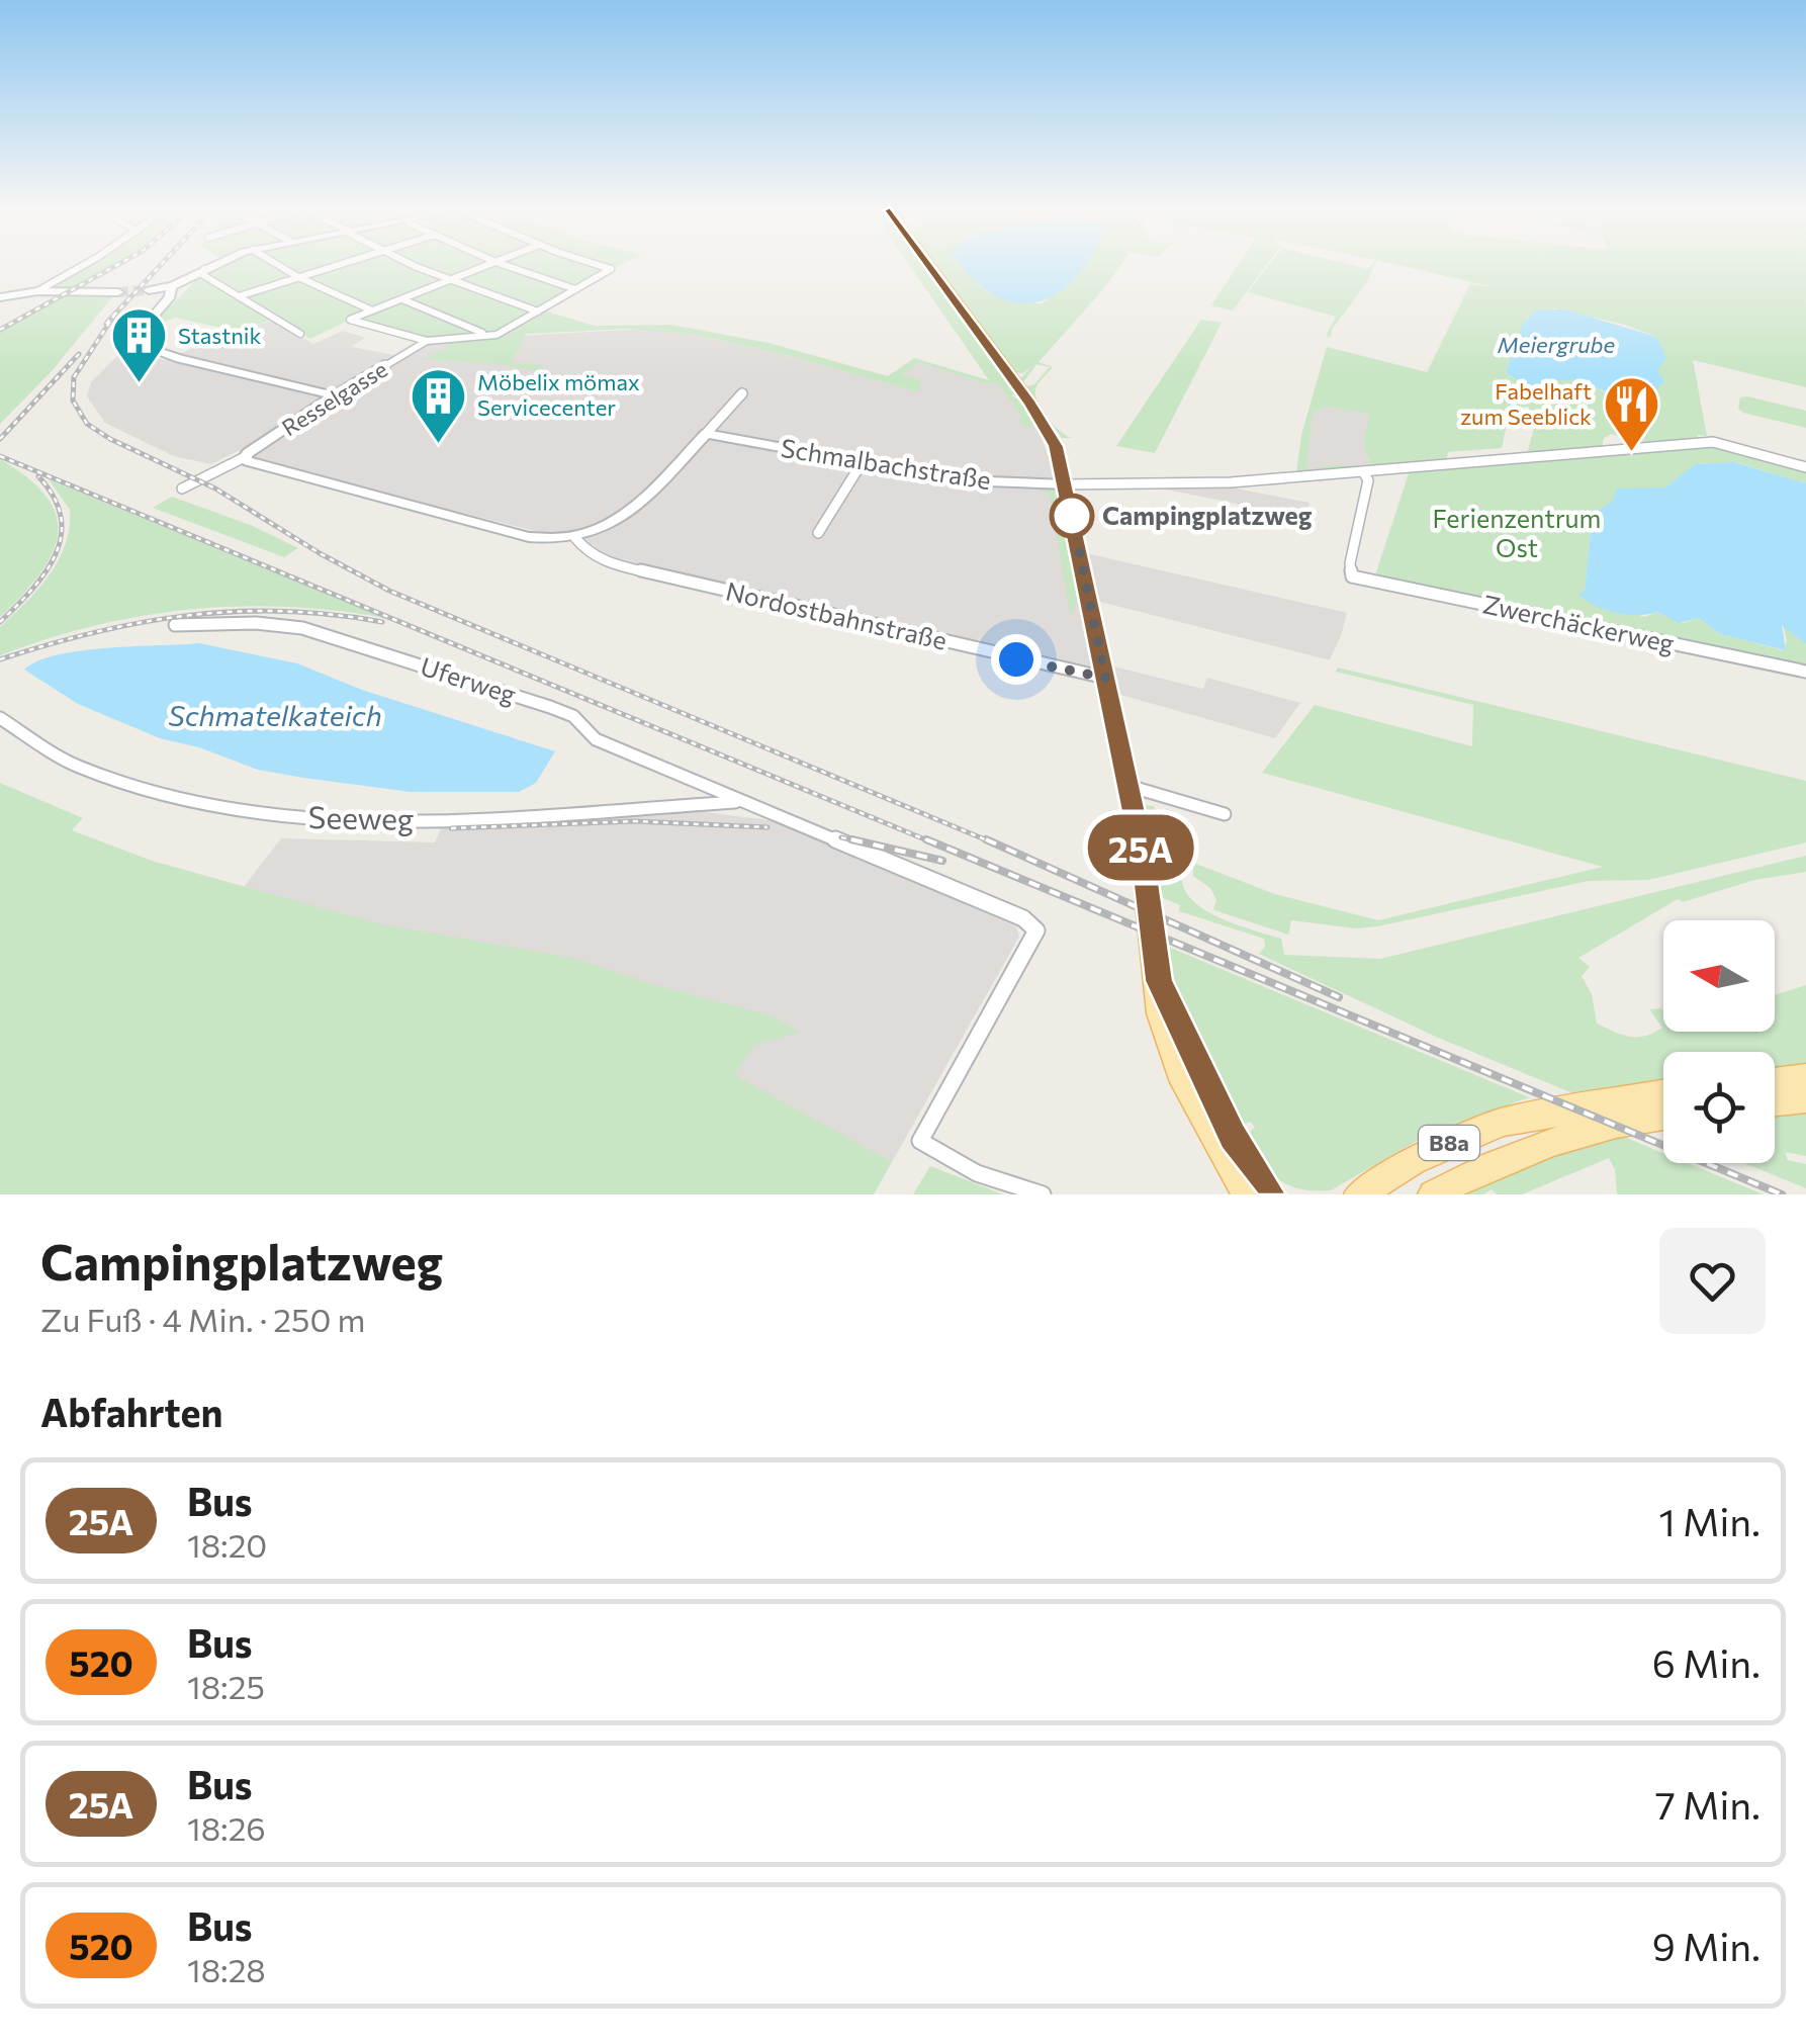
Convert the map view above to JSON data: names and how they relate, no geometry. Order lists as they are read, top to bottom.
{
  "streets": {
    "main road": ["B8a"],
    "street": [
      "Resselgasse",
      "Schmalbachstraße",
      "Nordostbahnstraße",
      "Zwerchäckerweg",
      "Uferweg",
      "Seeweg"
    ]
  },
  "crossings": [
    ["Uferweg", "Seeweg"]
  ],
  "water": ["Meiergrube", "Schmatelkateich"],
  "parks": ["Ferienzentrum Ost"],
  "places": {
    "building": ["Stastnik", "Möbelix mömax Servicecenter"],
    "restaurant": ["Fabelhaft zum Seeblick"],
    "other": ["Campingplatzweg"]
  },
  "lines": ["bus line 25A"],
  "north": "left",
  "page": {
    "on_map": "25A",
    "heading": [
      ["Campingplatzweg", "Zu Fuß · 4 Min. · 250 m"],
      "Abfahrten"
    ],
    "list": [
      {
        "mark": "25A",
        "name": "Bus",
        "note": "18:20",
        "value": "1 Min."
      },
      {
        "mark": "520",
        "name": "Bus",
        "note": "18:25",
        "value": "6 Min."
      },
      {
        "mark": "25A",
        "name": "Bus",
        "note": "18:26",
        "value": "7 Min."
      },
      {
        "mark": "520",
        "name": "Bus",
        "note": "18:28",
        "value": "9 Min."
      }
    ]
  }
}
